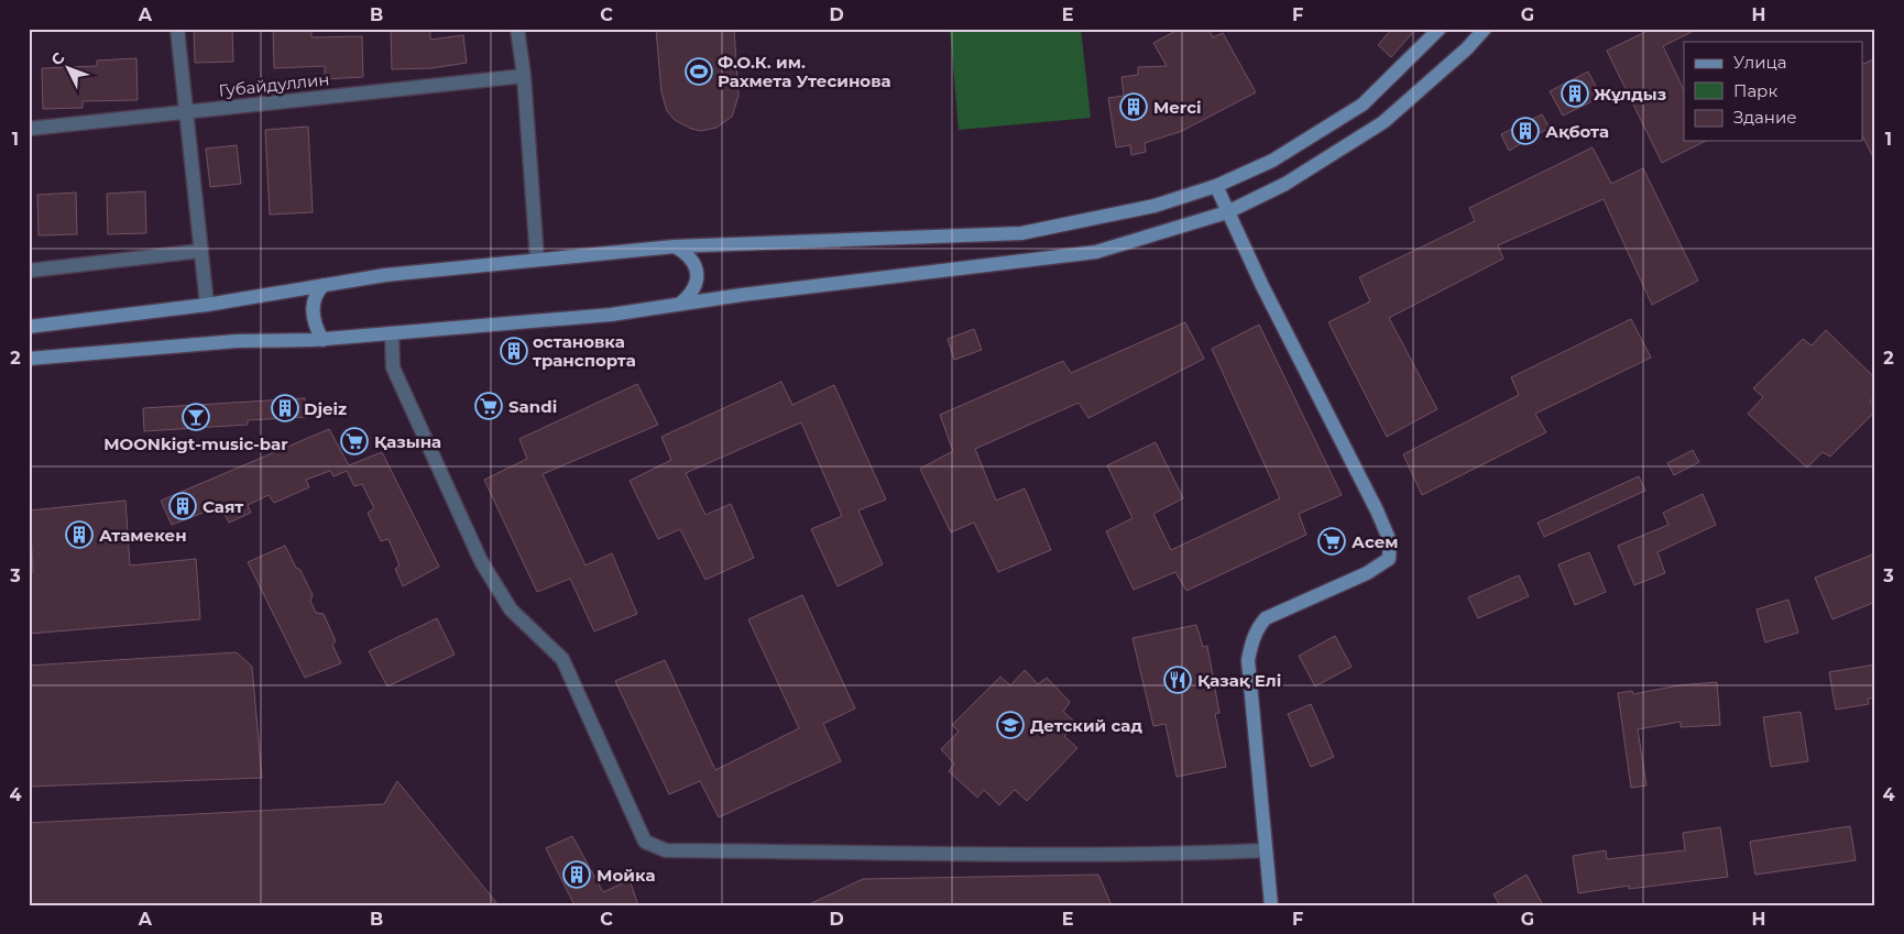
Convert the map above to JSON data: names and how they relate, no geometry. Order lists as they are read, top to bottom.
{
  "streets": {
    "street": ["Губайдуллин"]
  },
  "places": {
    "sports": ["Ф.О.К. им. Рахмета Утесинова"],
    "building": [
      "Жұлдыз",
      "Merci",
      "Ақбота",
      "остановка транспорта",
      "Djeiz",
      "Саят",
      "Атамекен",
      "Мойка"
    ],
    "supermarket": ["Sandi", "Қазына", "Асем"],
    "bar": ["MOONkigt-music-bar"],
    "restaurant": ["Қазақ Елі"],
    "school or university": ["Детский сад"]
  },
  "legend": ["Улица", "Парк", "Здание"],
  "north": "top left",
  "grid": {
    "columns": [
      "A",
      "B",
      "C",
      "D",
      "E",
      "F",
      "G",
      "H"
    ],
    "rows": [
      "1",
      "2",
      "3",
      "4"
    ]
  }
}
